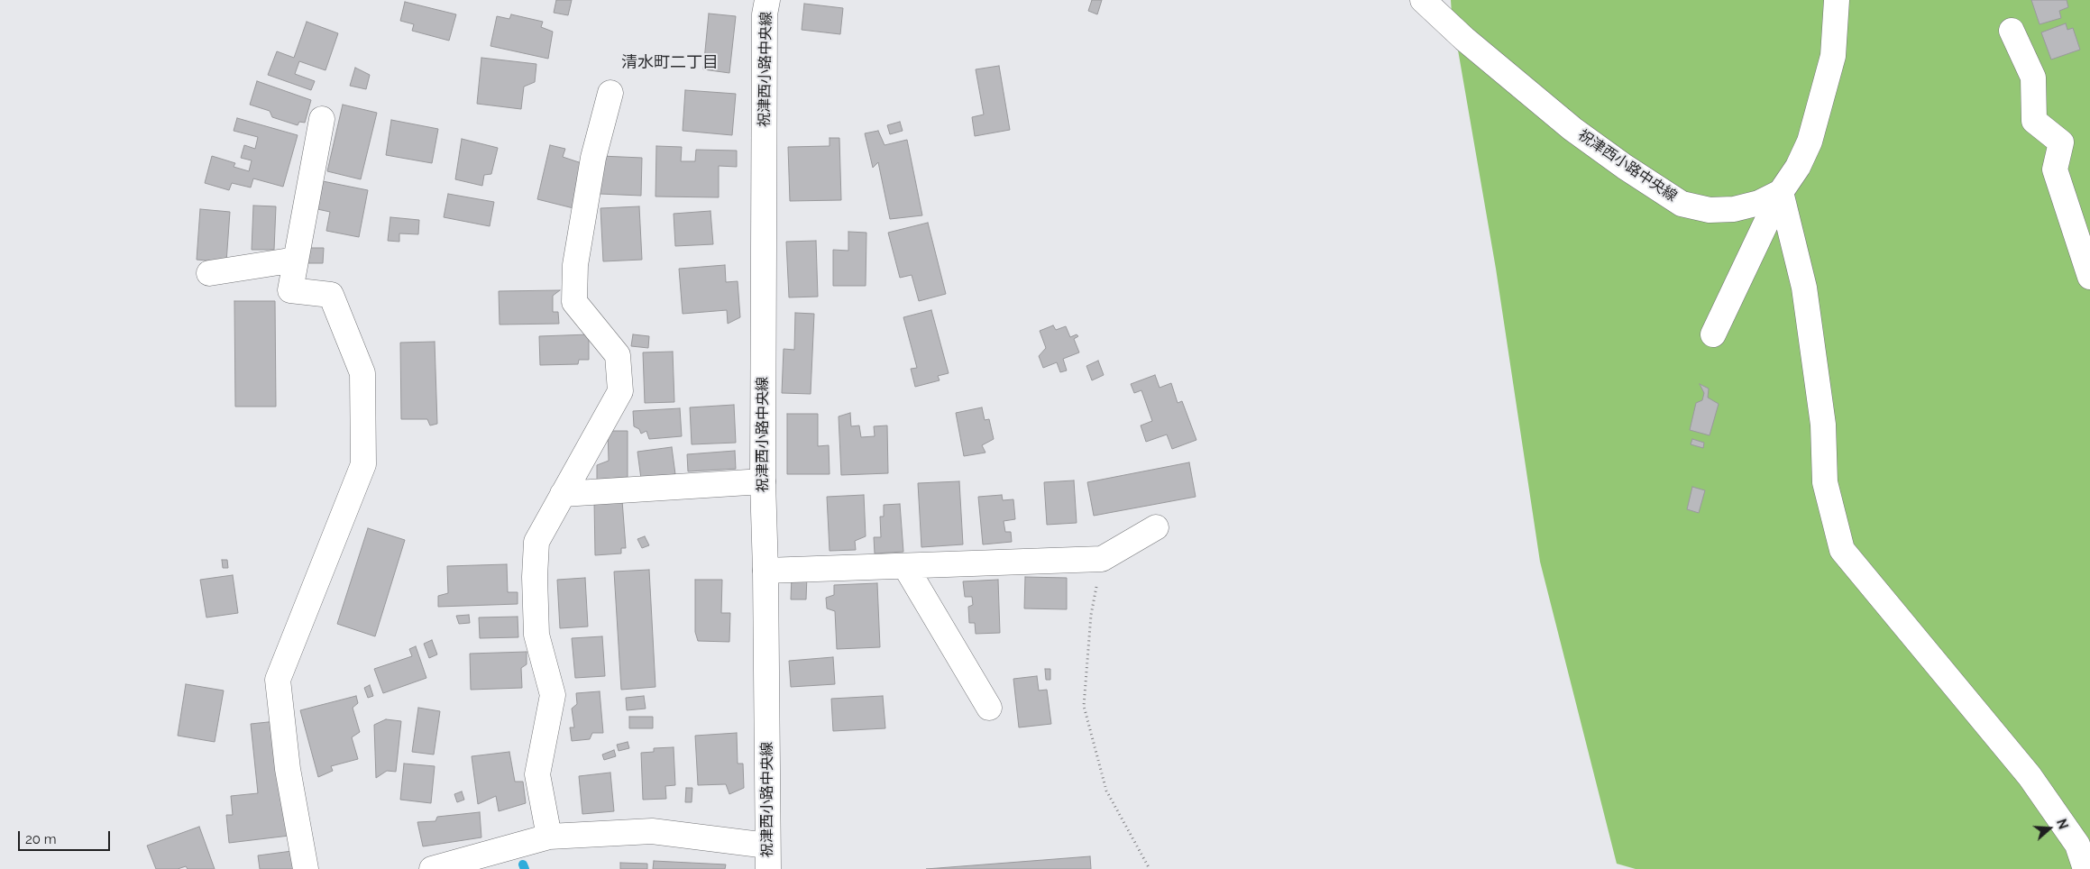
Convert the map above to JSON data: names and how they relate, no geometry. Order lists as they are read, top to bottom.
{
  "streets": {
    "street": ["祝津西小路中央線"]
  },
  "districts": ["清水町二丁目"],
  "scale_bar": "20 m",
  "north": "right"
}
